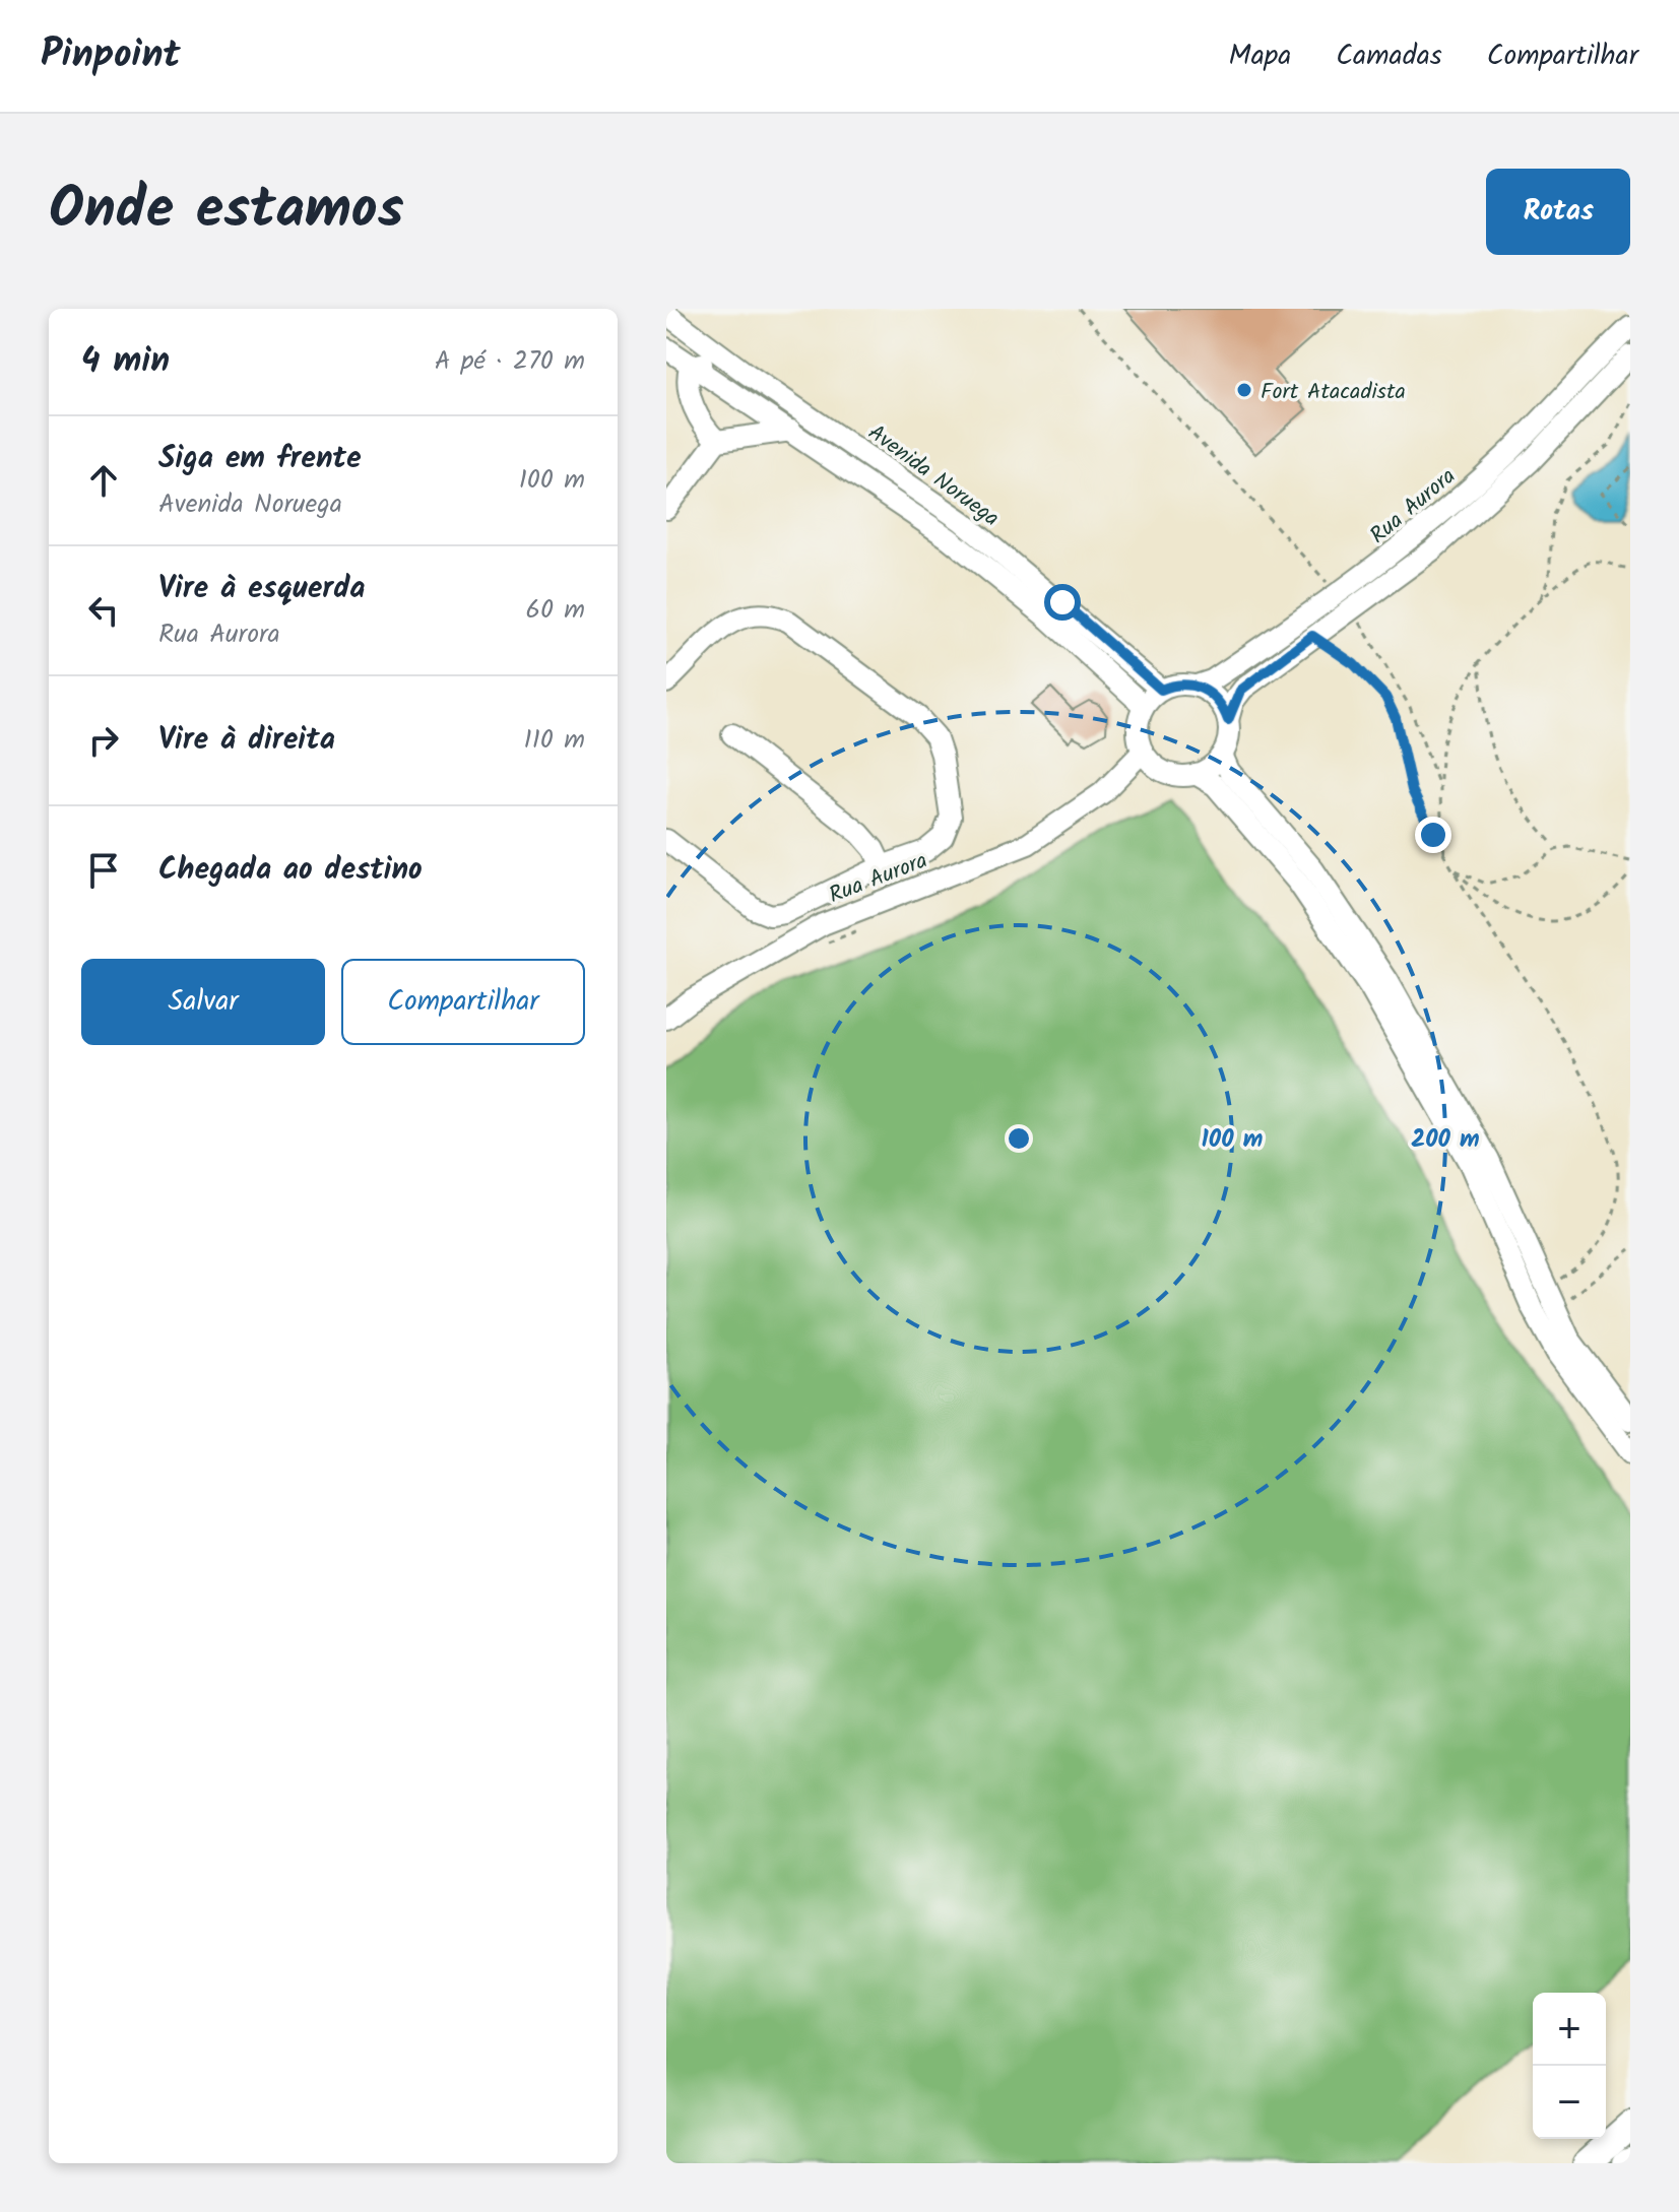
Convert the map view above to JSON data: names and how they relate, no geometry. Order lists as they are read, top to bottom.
{
  "streets": {
    "street": ["Avenida Noruega", "Rua Aurora"]
  },
  "crossings": [
    ["Avenida Noruega", "Rua Aurora"]
  ],
  "places": ["Fort Atacadista"],
  "page": {
    "header": "Pinpoint",
    "nav": ["Mapa", "Camadas", "Compartilhar"],
    "title": "Onde estamos",
    "buttons": [
      "Rotas",
      ["Salvar", "Compartilhar"]
    ],
    "heading": ["4 min", "A pé · 270 m"],
    "list": [
      ["Siga em frente", "Avenida Noruega", "100 m"],
      ["Vire à esquerda", "Rua Aurora", "60 m"],
      ["Vire à direita", "110 m"],
      "Chegada ao destino"
    ],
    "map_buttons": ["+", "−"]
  },
  "rings": ["100 m", "200 m"]
}
